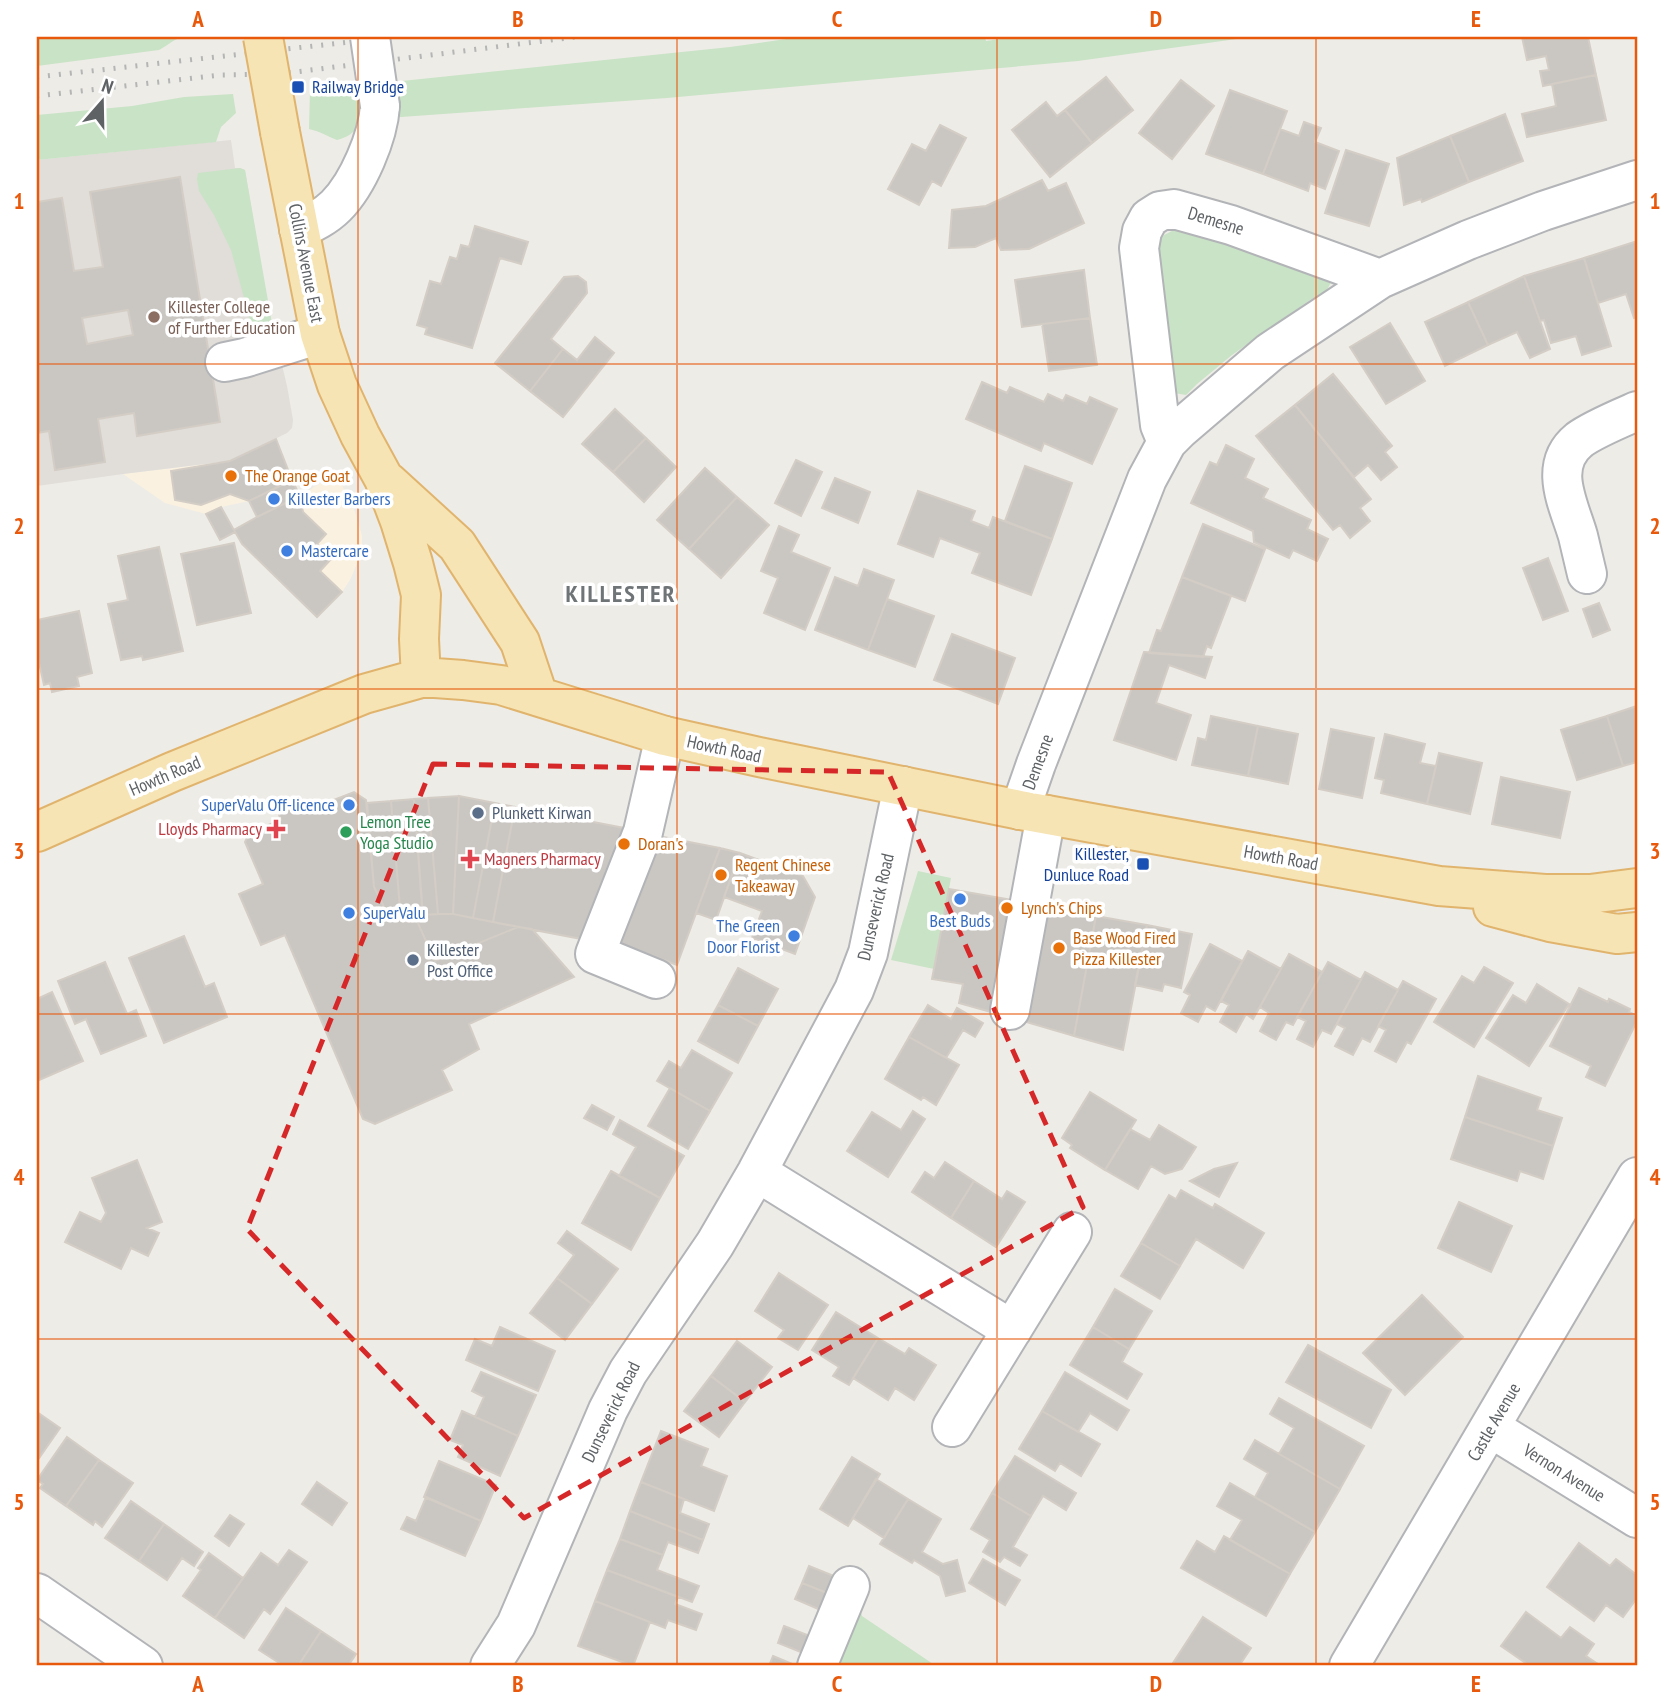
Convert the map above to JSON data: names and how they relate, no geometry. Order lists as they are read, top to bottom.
{
  "streets": {
    "main road": ["Collins Avenue East", "Howth Road"],
    "street": [
      "Demesne",
      "Dunseverick Road",
      "Castle Avenue",
      "Vernon Avenue"
    ]
  },
  "crossings": [
    ["Demesne", "Howth Road"],
    ["Collins Avenue East", "Howth Road"],
    ["Howth Road", "Dunseverick Road"],
    ["Castle Avenue", "Vernon Avenue"]
  ],
  "districts": ["KILLESTER"],
  "places": {
    "transit": ["Railway Bridge", "Killester, Dunluce Road"],
    "other": [
      "Killester College of Further Education",
      "The Orange Goat",
      "Killester Barbers",
      "Mastercare",
      "SuperValu Off-licence",
      "Plunkett Kirwan",
      "Lemon Tree Yoga Studio",
      "Doran's",
      "Regent Chinese Takeaway",
      "Best Buds",
      "Lynch's Chips",
      "SuperValu",
      "The Green Door Florist",
      "Base Wood Fired Pizza Killester",
      "Killester Post Office"
    ],
    "health": ["Lloyds Pharmacy", "Magners Pharmacy"]
  },
  "north": "top",
  "grid": {
    "columns": [
      "A",
      "B",
      "C",
      "D",
      "E"
    ],
    "rows": [
      "1",
      "2",
      "3",
      "4",
      "5"
    ]
  }
}
